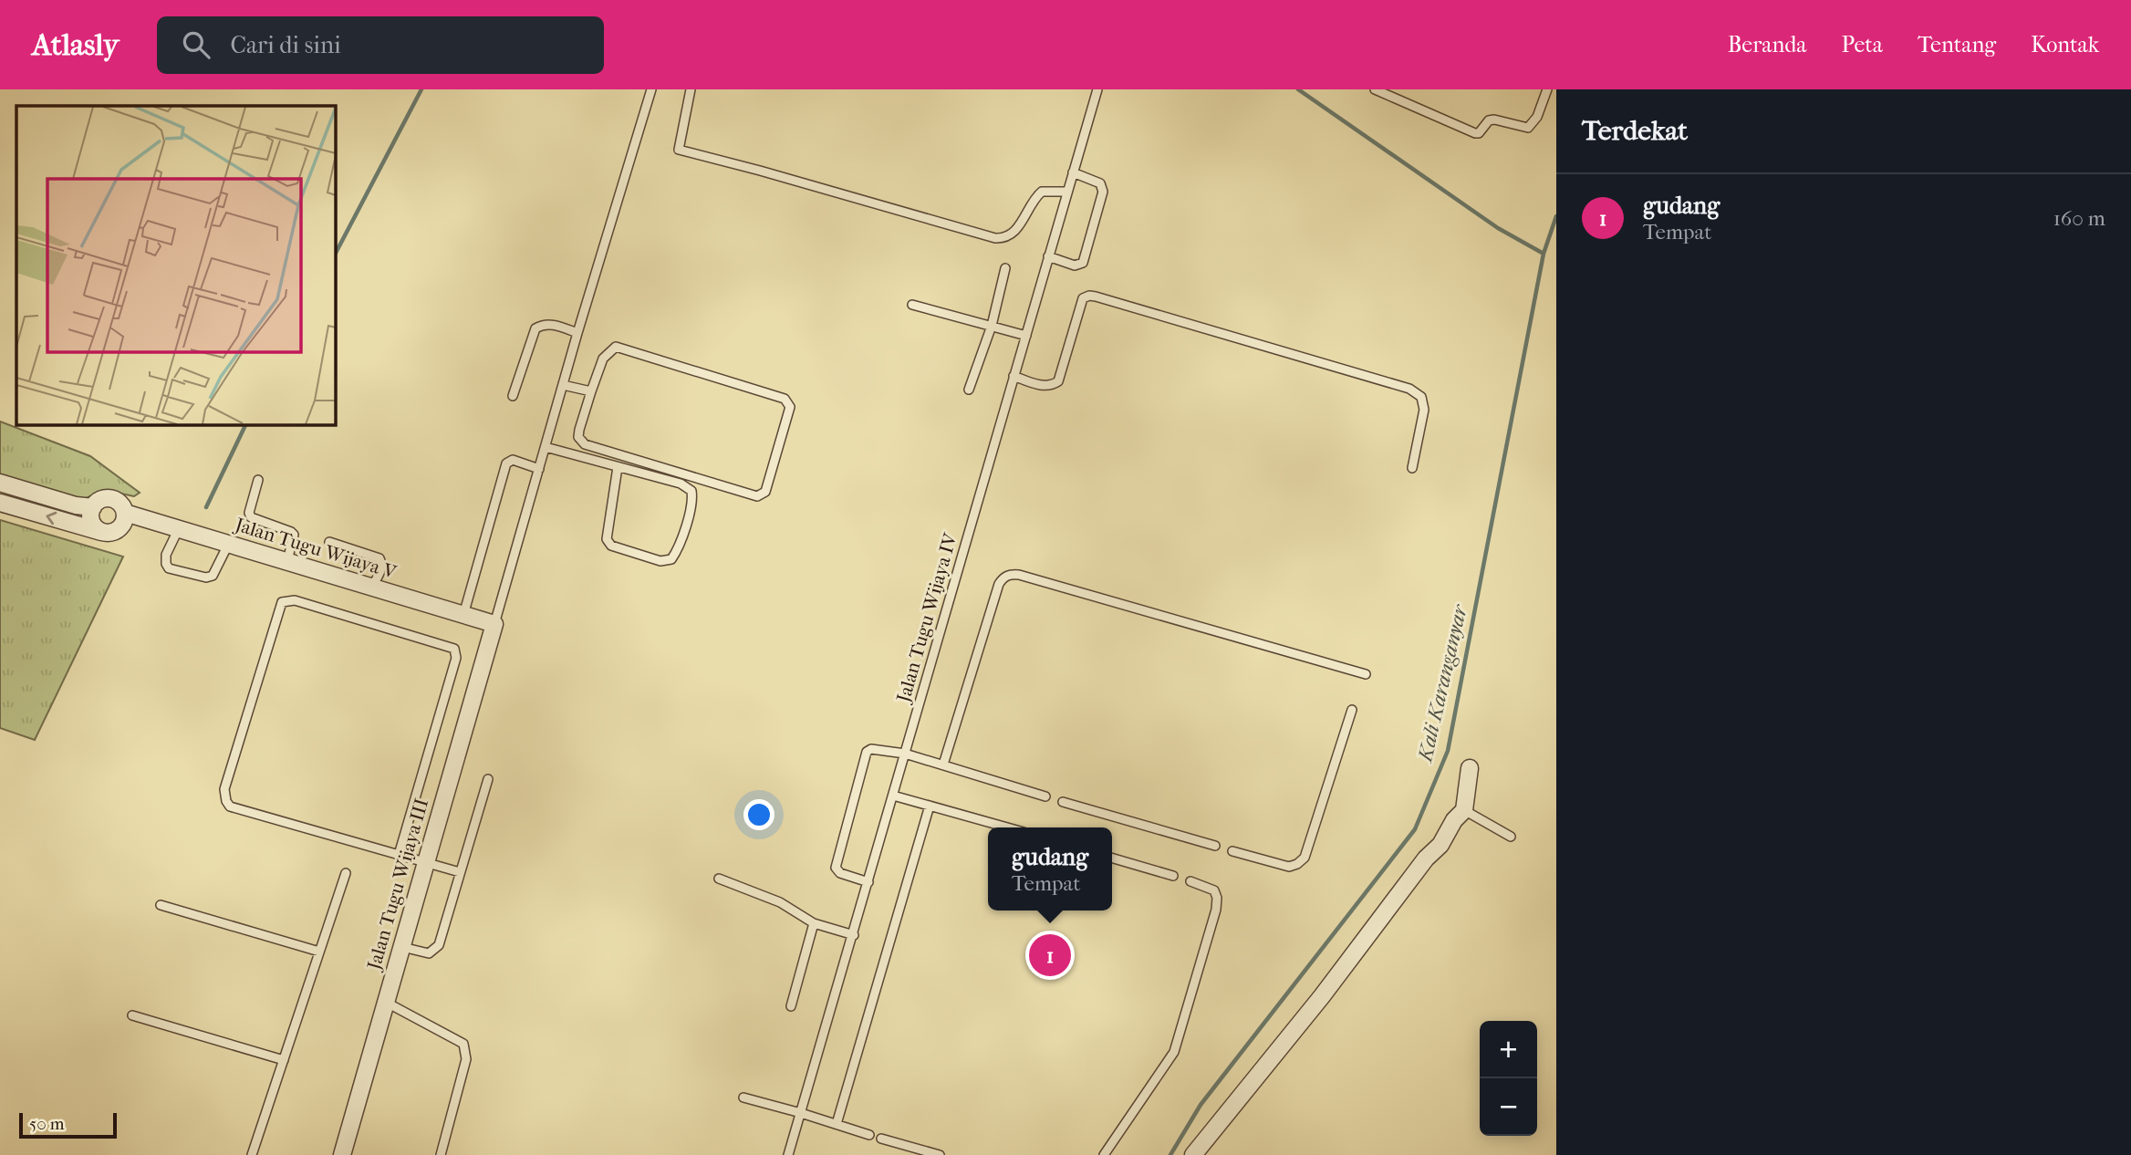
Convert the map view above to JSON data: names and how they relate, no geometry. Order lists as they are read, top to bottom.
{
  "streets": {
    "street": ["Jalan Tugu Wijaya V", "Jalan Tugu Wijaya III"],
    "lane": ["Jalan Tugu Wijaya IV"]
  },
  "crossings": [
    ["Jalan Tugu Wijaya V", "Jalan Tugu Wijaya III"]
  ],
  "water": ["Kali Karanganyar"],
  "scale_bar": "50 m",
  "page": {
    "header": "Atlasly",
    "search": "Cari di sini",
    "nav": [
      "Beranda",
      "Peta",
      "Tentang",
      "Kontak"
    ],
    "heading": "Terdekat",
    "list": [
      {
        "mark": "1",
        "name": "gudang",
        "note": "Tempat",
        "value": "160 m"
      }
    ],
    "popup": ["gudang", "Tempat"],
    "pins": "1",
    "map_buttons": ["+", "−"],
    "scale": "50 m"
  }
}
